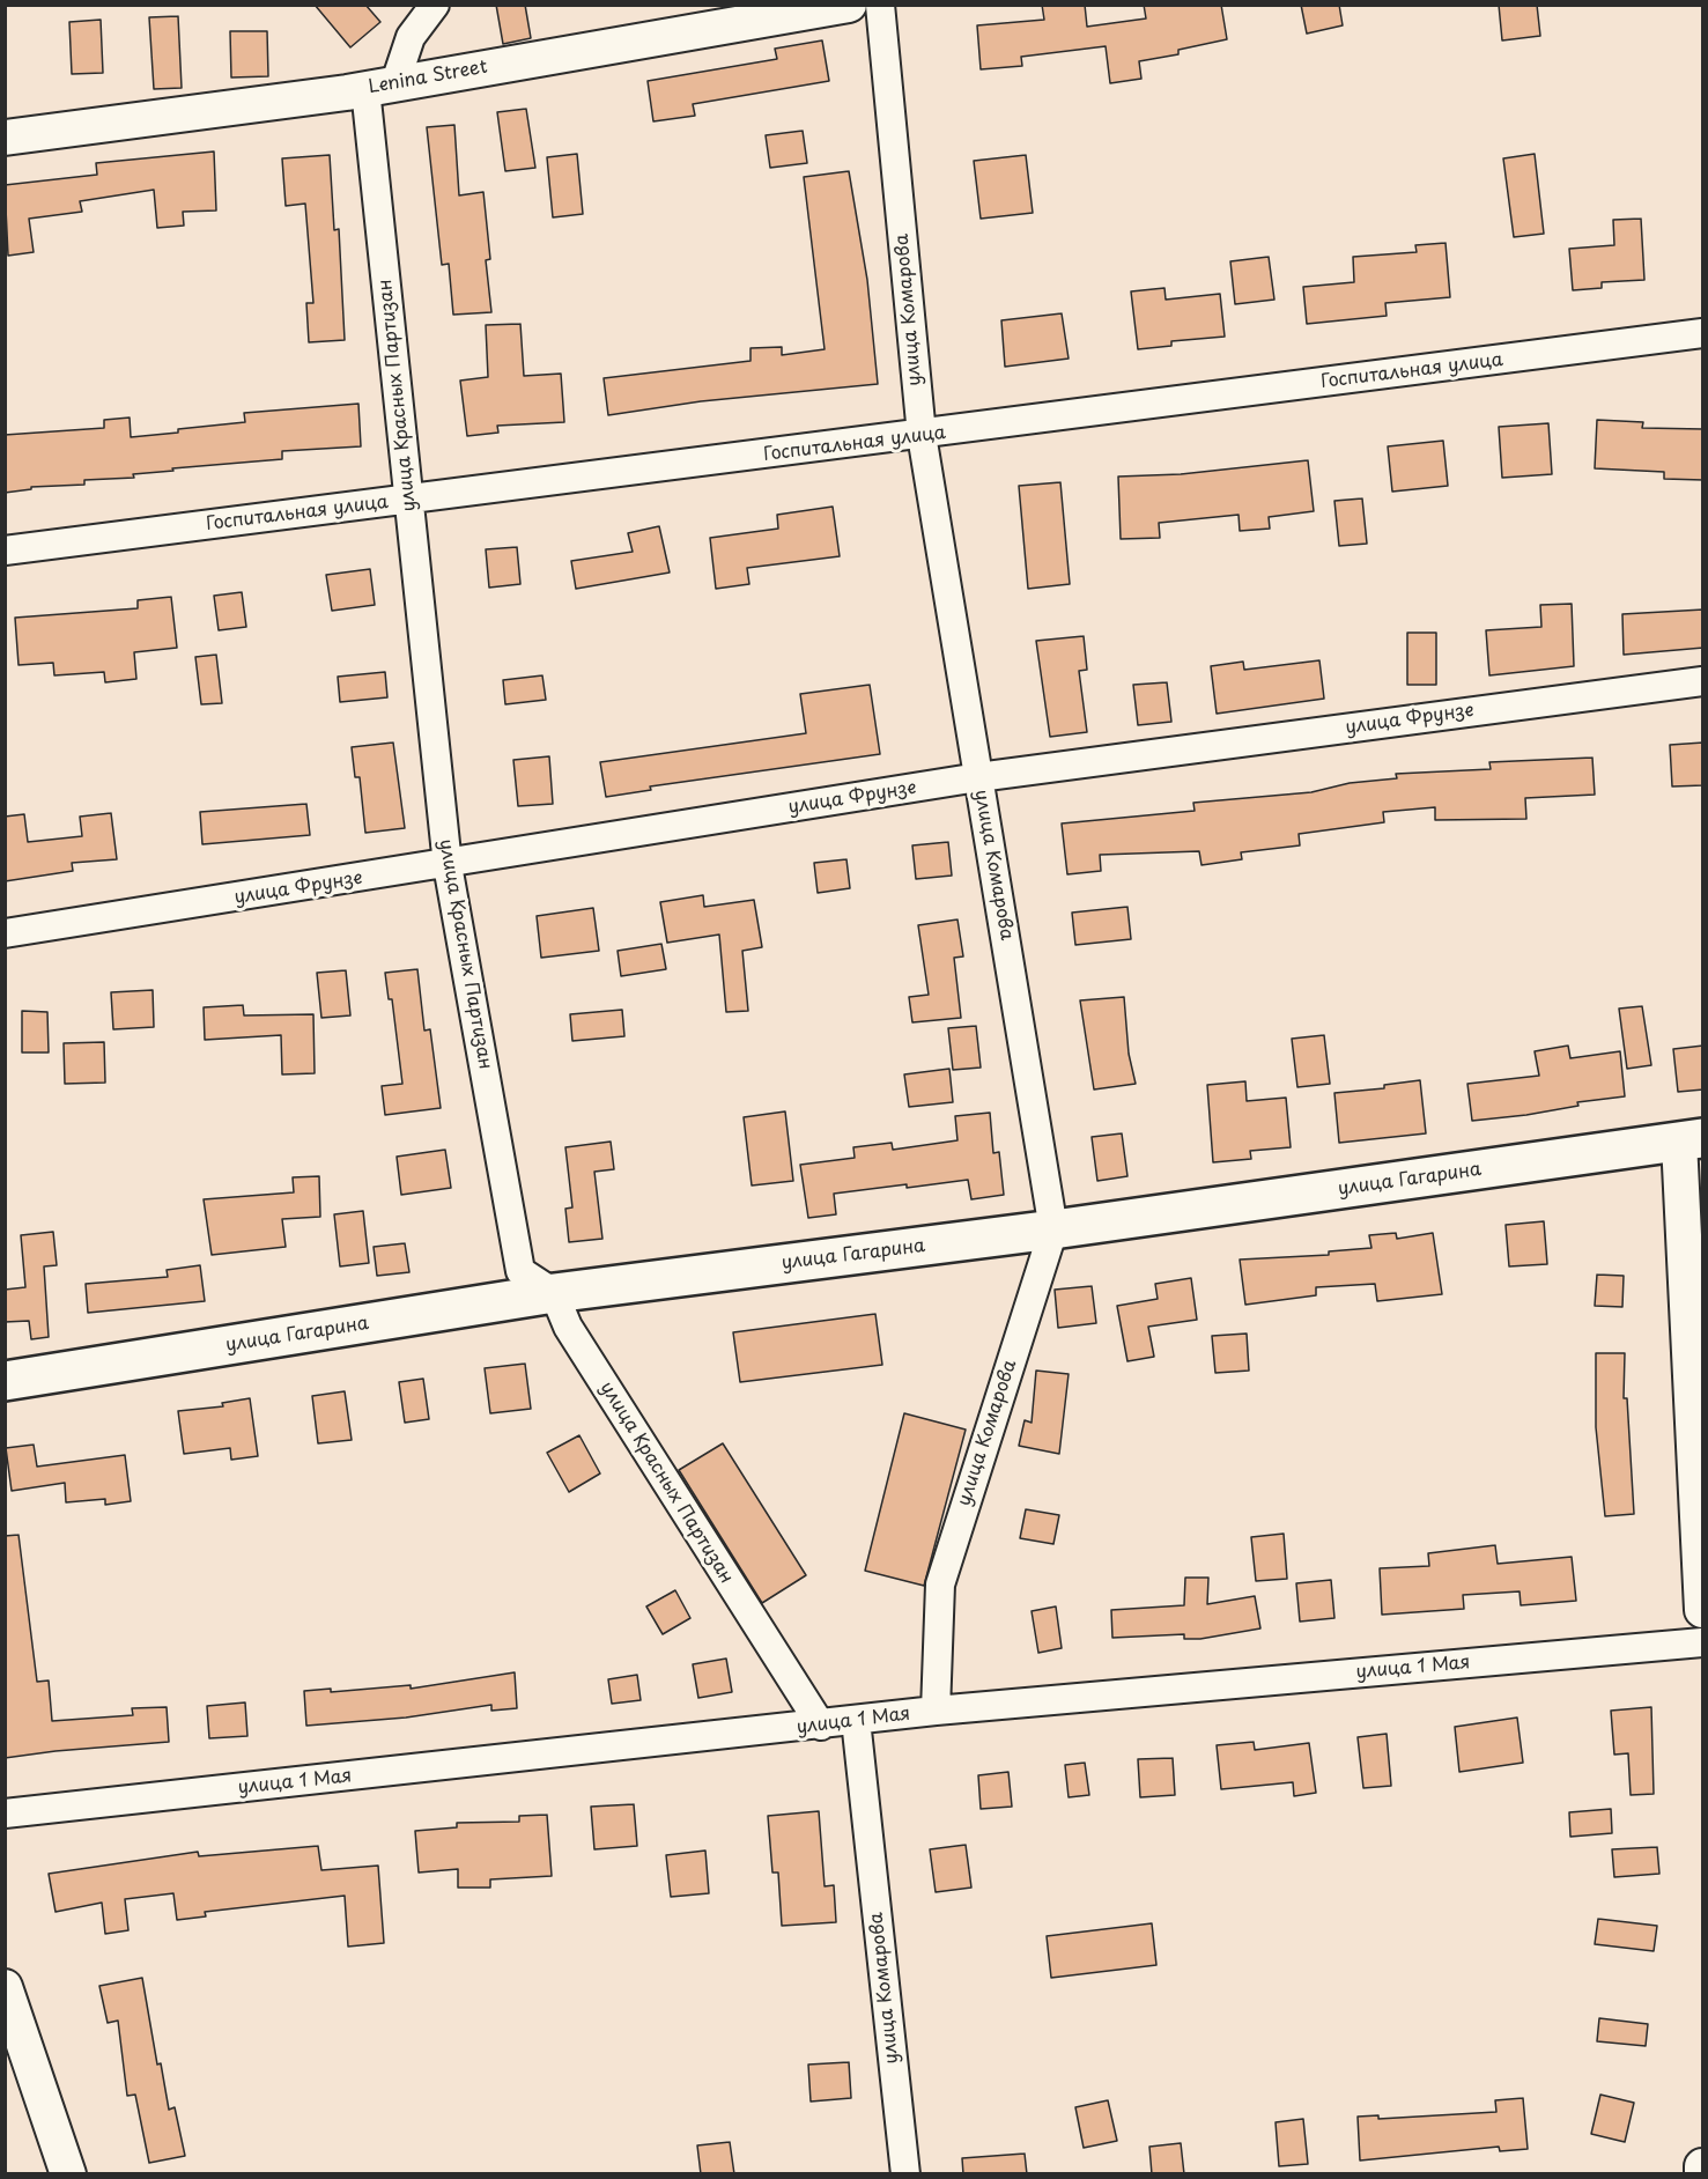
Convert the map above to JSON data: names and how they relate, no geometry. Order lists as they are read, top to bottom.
{
  "streets": {
    "main road": ["улица Гагарина"],
    "street": [
      "Lenina Street",
      "улица Комарова",
      "Госпитальная улица",
      "улица Красных Партизан",
      "улица Фрунзе",
      "улица 1 Мая"
    ]
  },
  "crossings": [
    ["Lenina Street", "улица Красных Партизан"],
    ["улица Комарова", "Госпитальная улица"],
    ["улица Комарова", "улица Фрунзе"],
    ["улица Комарова", "улица Гагарина"],
    ["улица Комарова", "улица 1 Мая"],
    ["Госпитальная улица", "улица Красных Партизан"],
    ["улица Красных Партизан", "улица Фрунзе"],
    ["улица Красных Партизан", "улица Гагарина"],
    ["улица Красных Партизан", "улица 1 Мая"]
  ]
}
